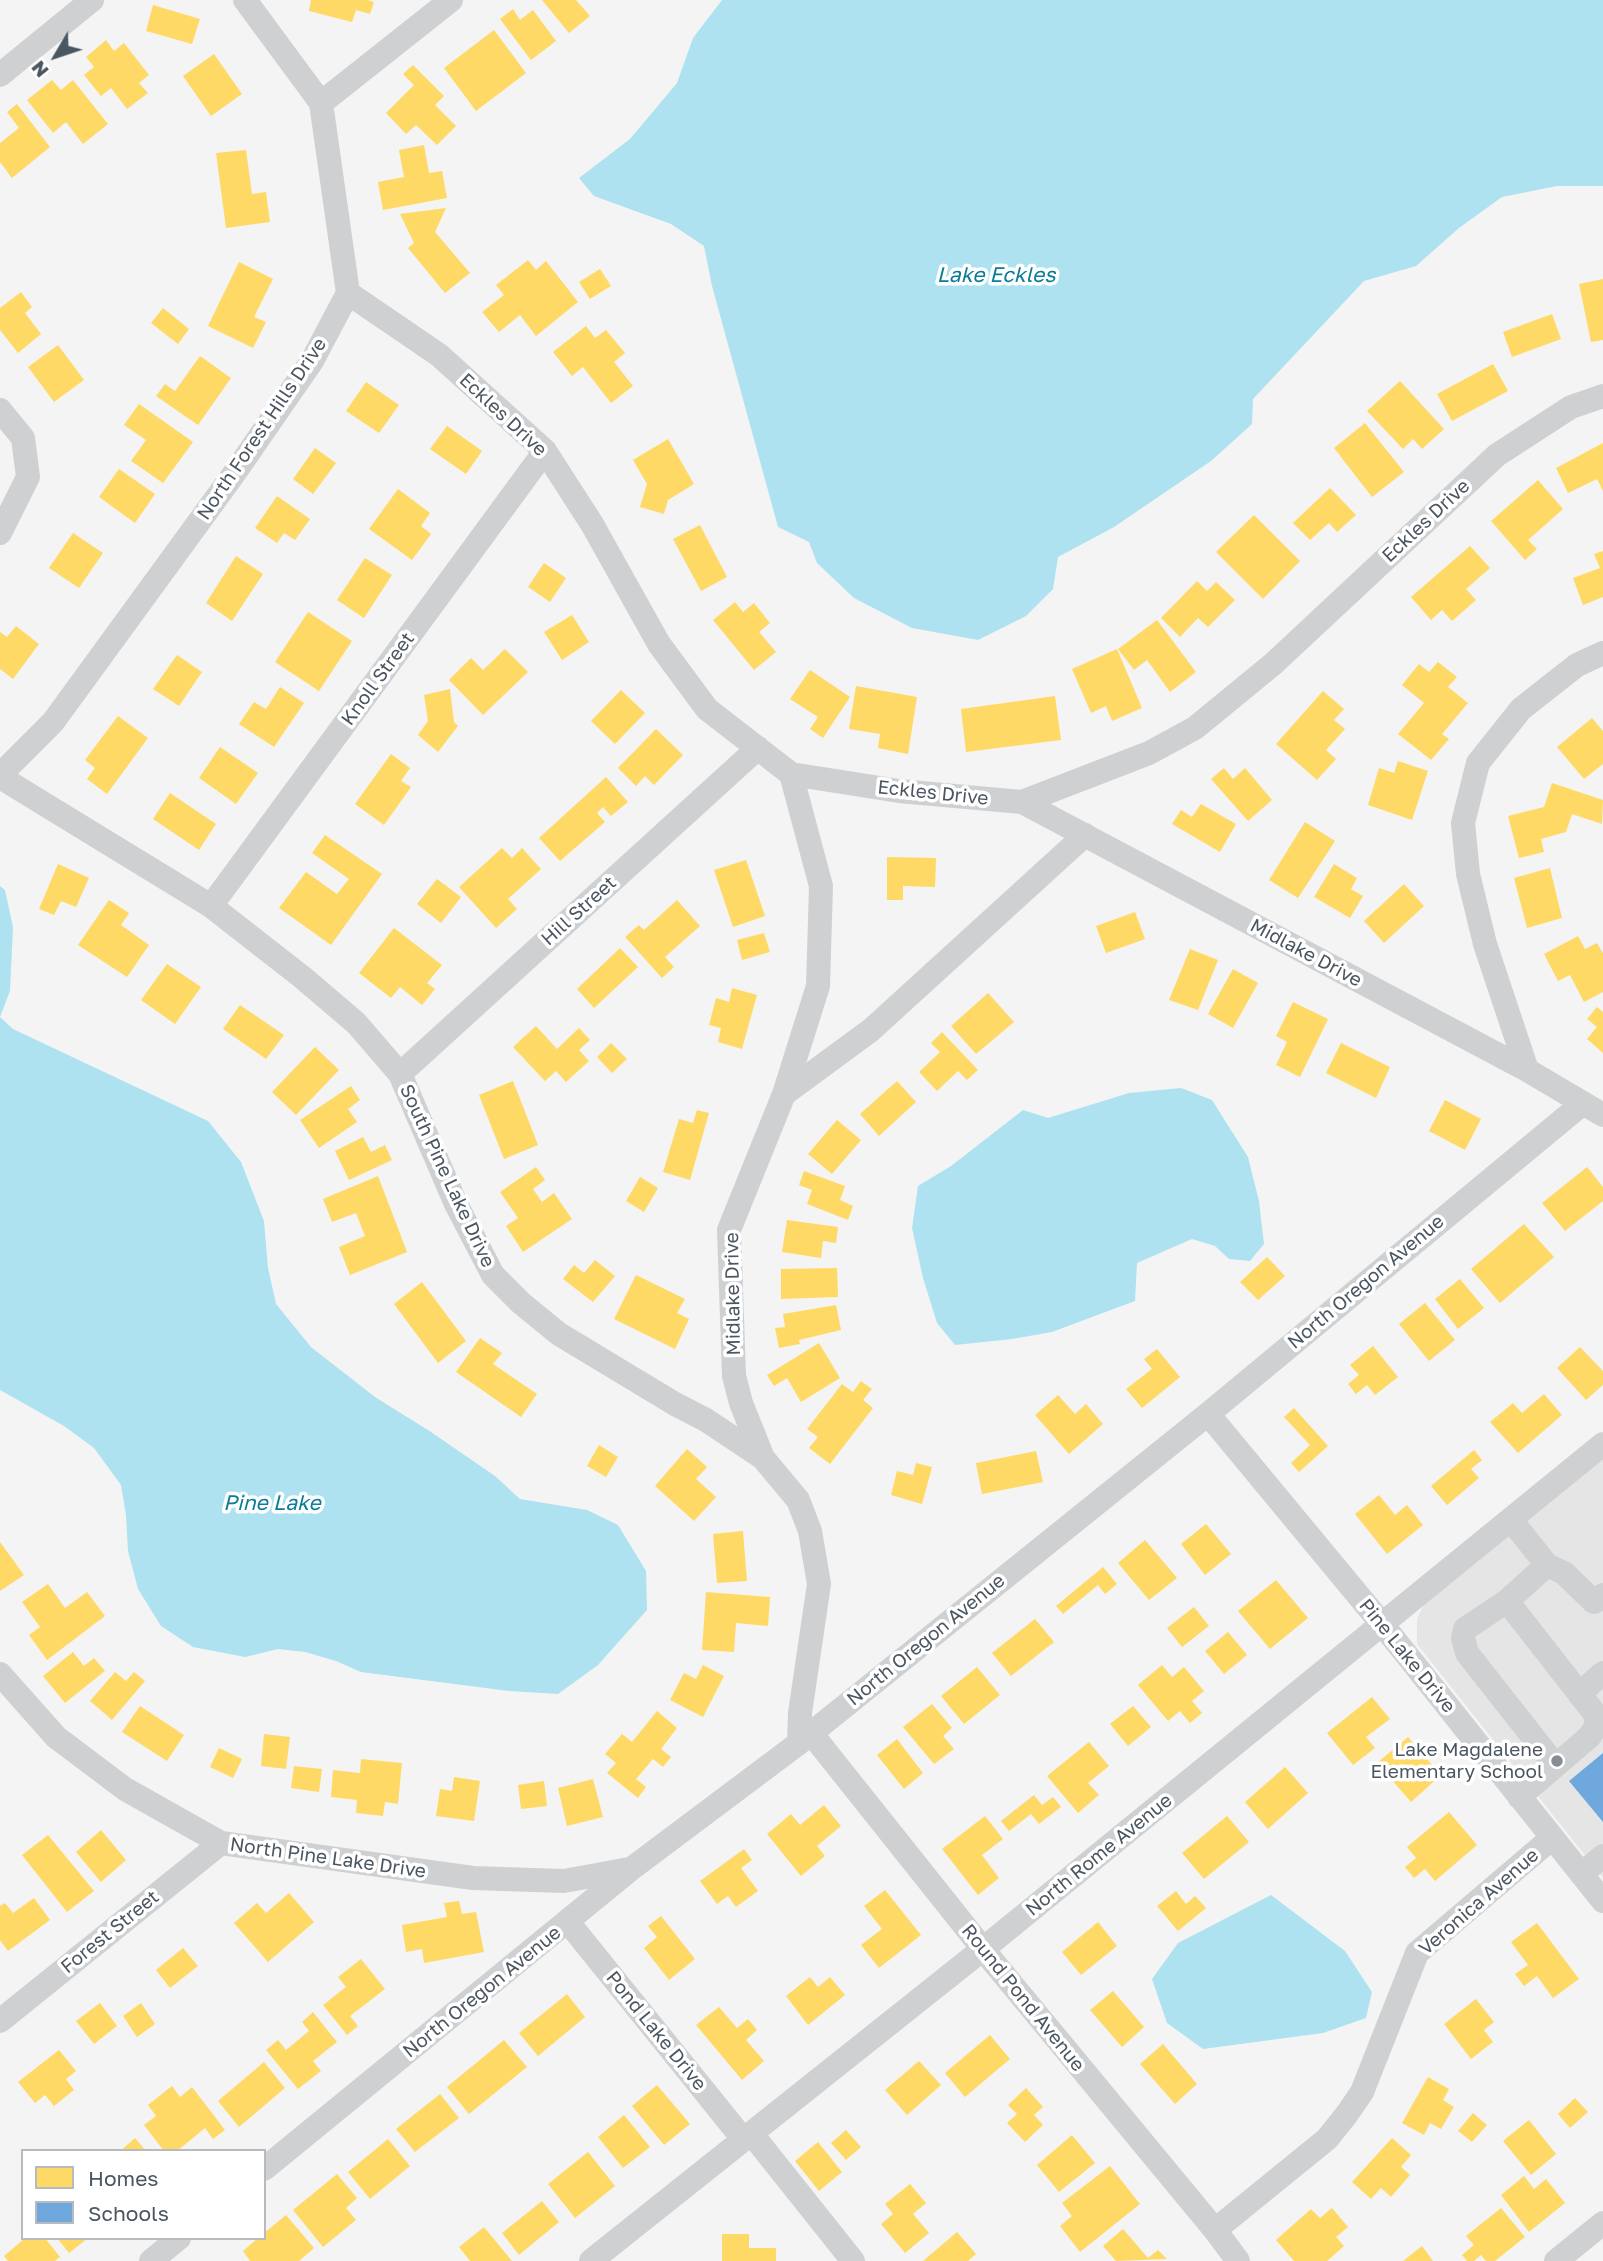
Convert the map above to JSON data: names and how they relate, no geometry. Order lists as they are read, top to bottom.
{
  "streets": {
    "street": [
      "Eckles Drive",
      "North Forest Hills Drive",
      "Knoll Street",
      "Hill Street",
      "Midlake Drive",
      "South Pine Lake Drive",
      "North Oregon Avenue",
      "Pine Lake Drive",
      "North Rome Avenue",
      "North Pine Lake Drive",
      "Veronica Avenue",
      "Forest Street",
      "Round Pond Avenue",
      "Pond Lake Drive"
    ]
  },
  "crossings": [
    ["Eckles Drive", "North Forest Hills Drive"],
    ["Eckles Drive", "Knoll Street"],
    ["Eckles Drive", "Hill Street"],
    ["Eckles Drive", "Midlake Drive"],
    ["North Forest Hills Drive", "South Pine Lake Drive"],
    ["Knoll Street", "South Pine Lake Drive"],
    ["Hill Street", "South Pine Lake Drive"],
    ["Midlake Drive", "South Pine Lake Drive"],
    ["South Pine Lake Drive", "North Oregon Avenue"],
    ["South Pine Lake Drive", "Round Pond Avenue"],
    ["North Oregon Avenue", "Pine Lake Drive"],
    ["North Oregon Avenue", "North Pine Lake Drive"],
    ["North Oregon Avenue", "Round Pond Avenue"],
    ["North Oregon Avenue", "Pond Lake Drive"],
    ["Pine Lake Drive", "North Rome Avenue"],
    ["Pine Lake Drive", "Veronica Avenue"],
    ["North Rome Avenue", "Round Pond Avenue"],
    ["North Rome Avenue", "Pond Lake Drive"],
    ["North Pine Lake Drive", "Forest Street"],
    ["Veronica Avenue", "Round Pond Avenue"]
  ],
  "water": ["Lake Eckles", "Pine Lake"],
  "places": ["Lake Magdalene Elementary School"],
  "legend": ["Homes", "Schools"],
  "north": "bottom left"
}
